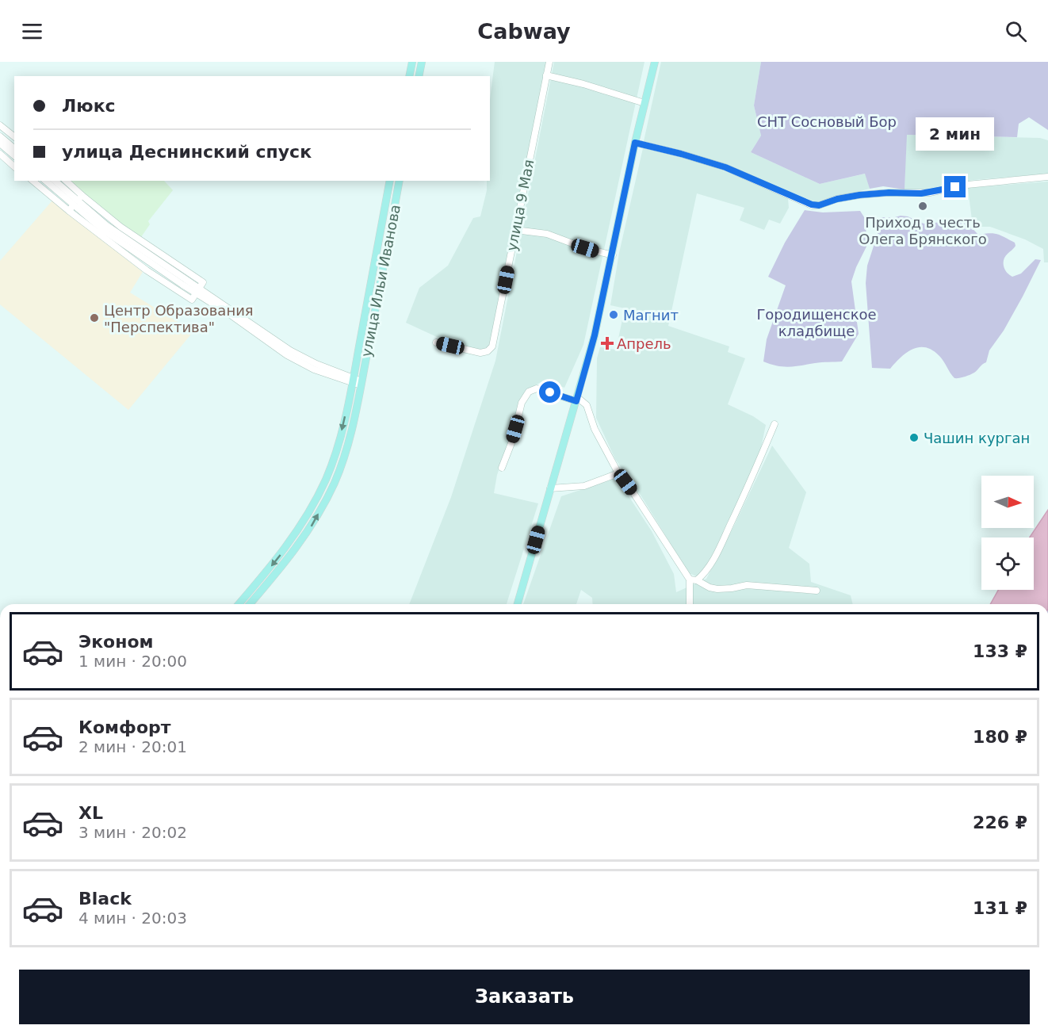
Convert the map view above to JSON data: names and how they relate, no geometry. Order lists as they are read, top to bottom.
{
  "streets": {
    "main road": ["улица Ильи Иванова"],
    "street": ["улица 9 Мая"]
  },
  "parks": ["СНТ Сосновый Бор", "Городищенское кладбище"],
  "places": {
    "other": [
      "Приход в честь Олега Брянского",
      "Магнит",
      "Центр Образования \"Перспектива\"",
      "Чашин курган"
    ],
    "health": ["Апрель"]
  },
  "north": "right",
  "page": {
    "header": "Cabway",
    "banner": ["Люкс", "улица Деснинский спуск"],
    "bubble": "2 мин",
    "list": [
      {
        "name": "Эконом",
        "note": "1 мин · 20:00",
        "value": "133 ₽"
      },
      {
        "name": "Комфорт",
        "note": "2 мин · 20:01",
        "value": "180 ₽"
      },
      {
        "name": "XL",
        "note": "3 мин · 20:02",
        "value": "226 ₽"
      },
      {
        "name": "Black",
        "note": "4 мин · 20:03",
        "value": "131 ₽"
      }
    ],
    "buttons": "Заказать"
  }
}
